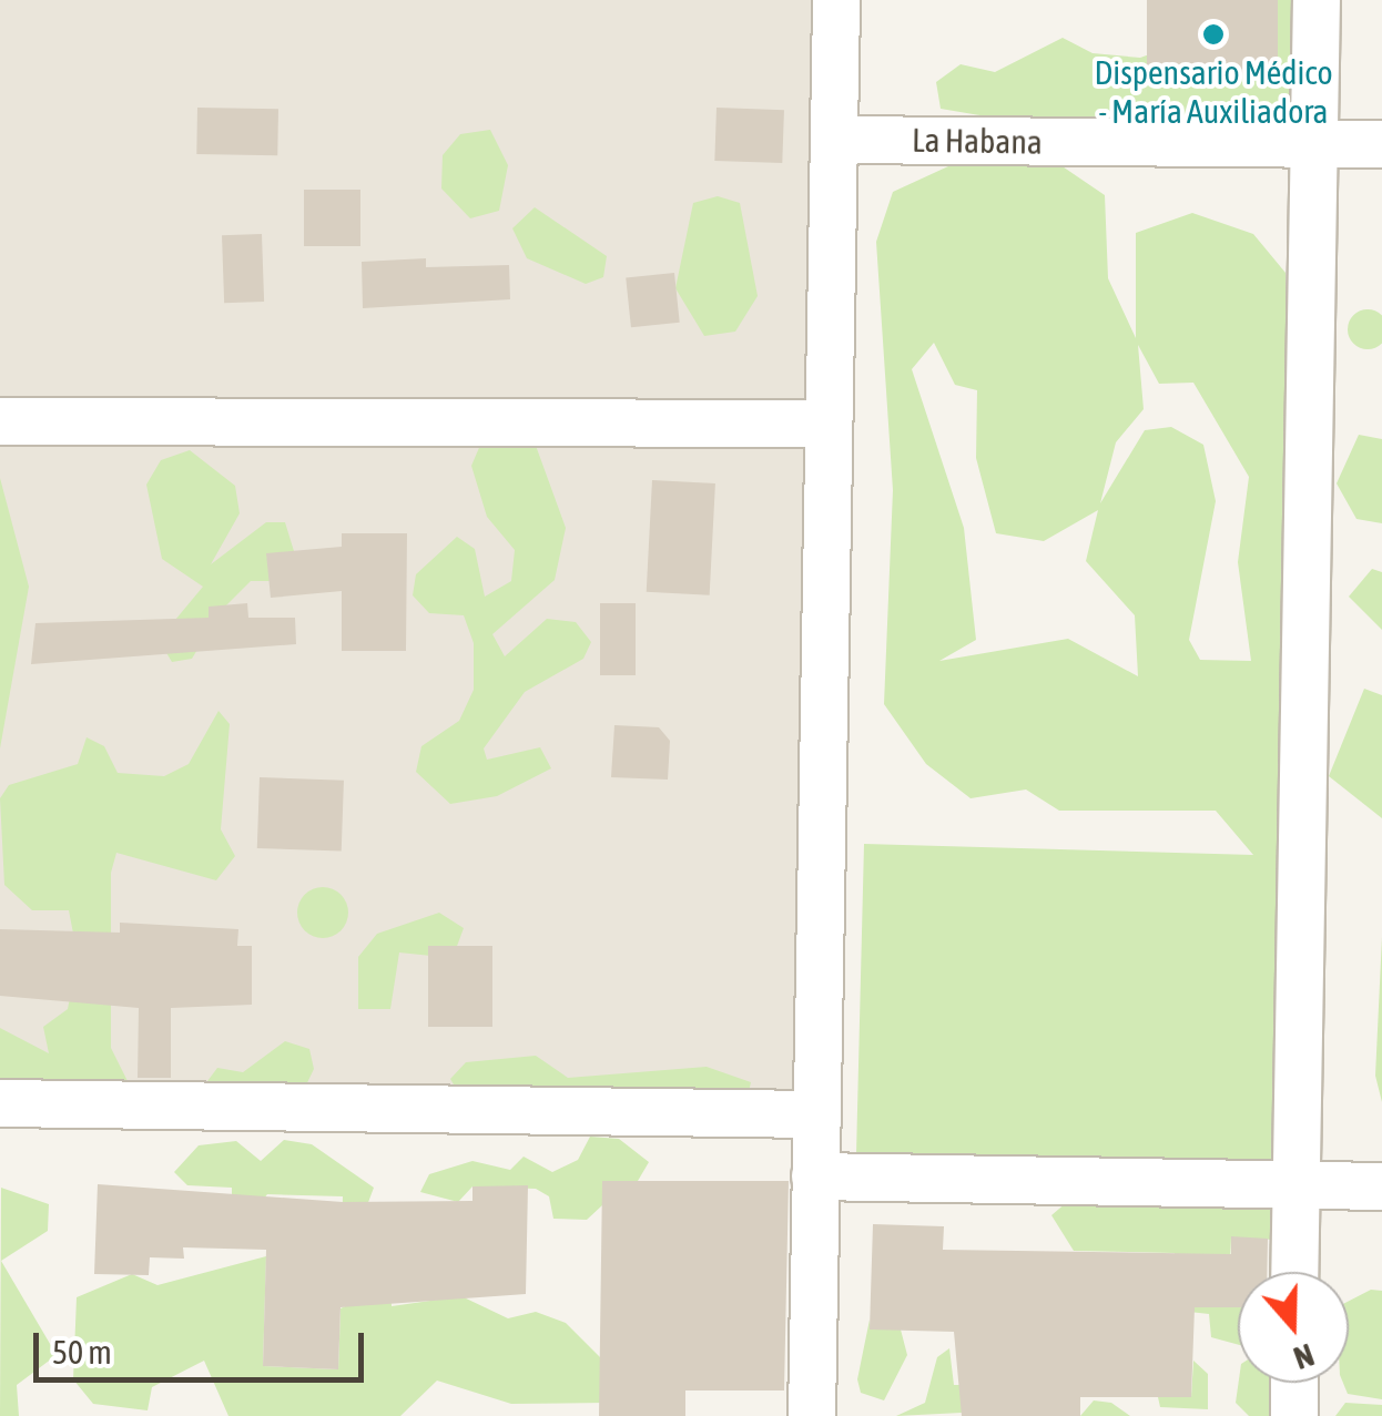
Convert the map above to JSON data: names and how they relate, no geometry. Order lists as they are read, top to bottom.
{
  "streets": {
    "street": ["La Habana"]
  },
  "places": ["Dispensario Médico - María Auxiliadora"],
  "scale_bar": "50 m",
  "north": "bottom"
}
